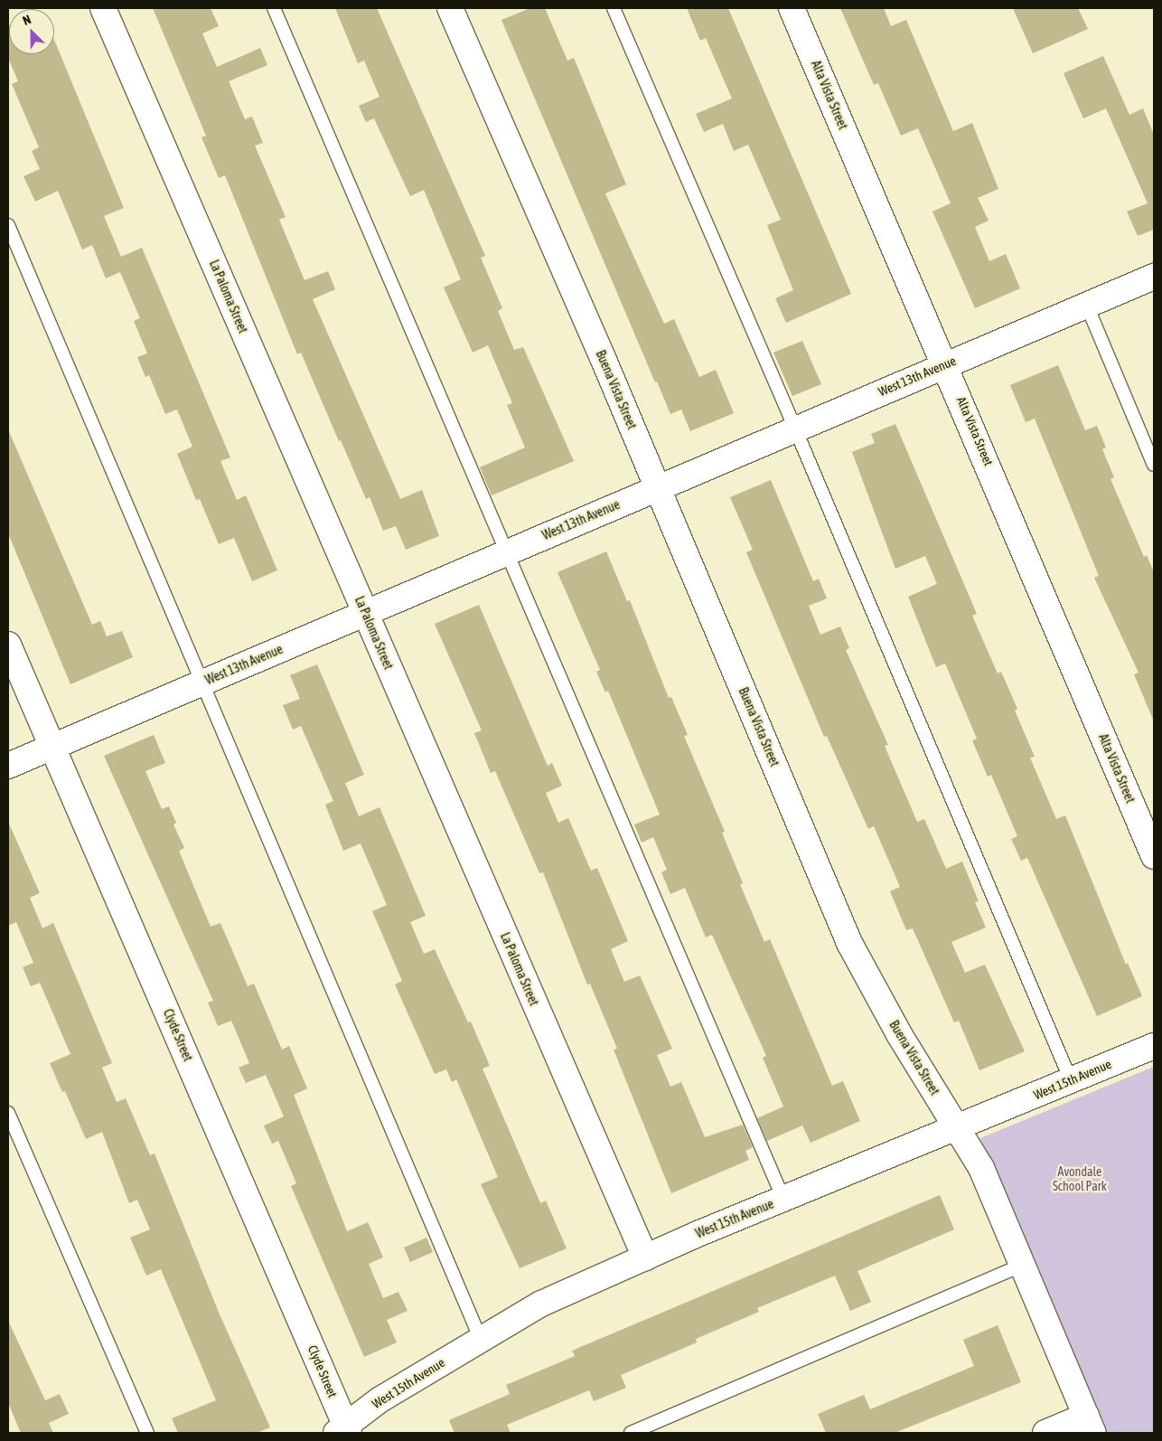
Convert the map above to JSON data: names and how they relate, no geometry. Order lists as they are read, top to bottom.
{
  "streets": {
    "street": [
      "Alta Vista Street",
      "La Paloma Street",
      "West 13th Avenue",
      "Buena Vista Street",
      "Clyde Street",
      "West 15th Avenue"
    ]
  },
  "crossings": [
    ["Alta Vista Street", "West 13th Avenue"],
    ["La Paloma Street", "West 13th Avenue"],
    ["La Paloma Street", "West 15th Avenue"],
    ["West 13th Avenue", "Buena Vista Street"],
    ["West 13th Avenue", "Clyde Street"],
    ["Buena Vista Street", "West 15th Avenue"],
    ["Clyde Street", "West 15th Avenue"]
  ],
  "parks": ["Avondale School Park"],
  "north": "top left"
}
